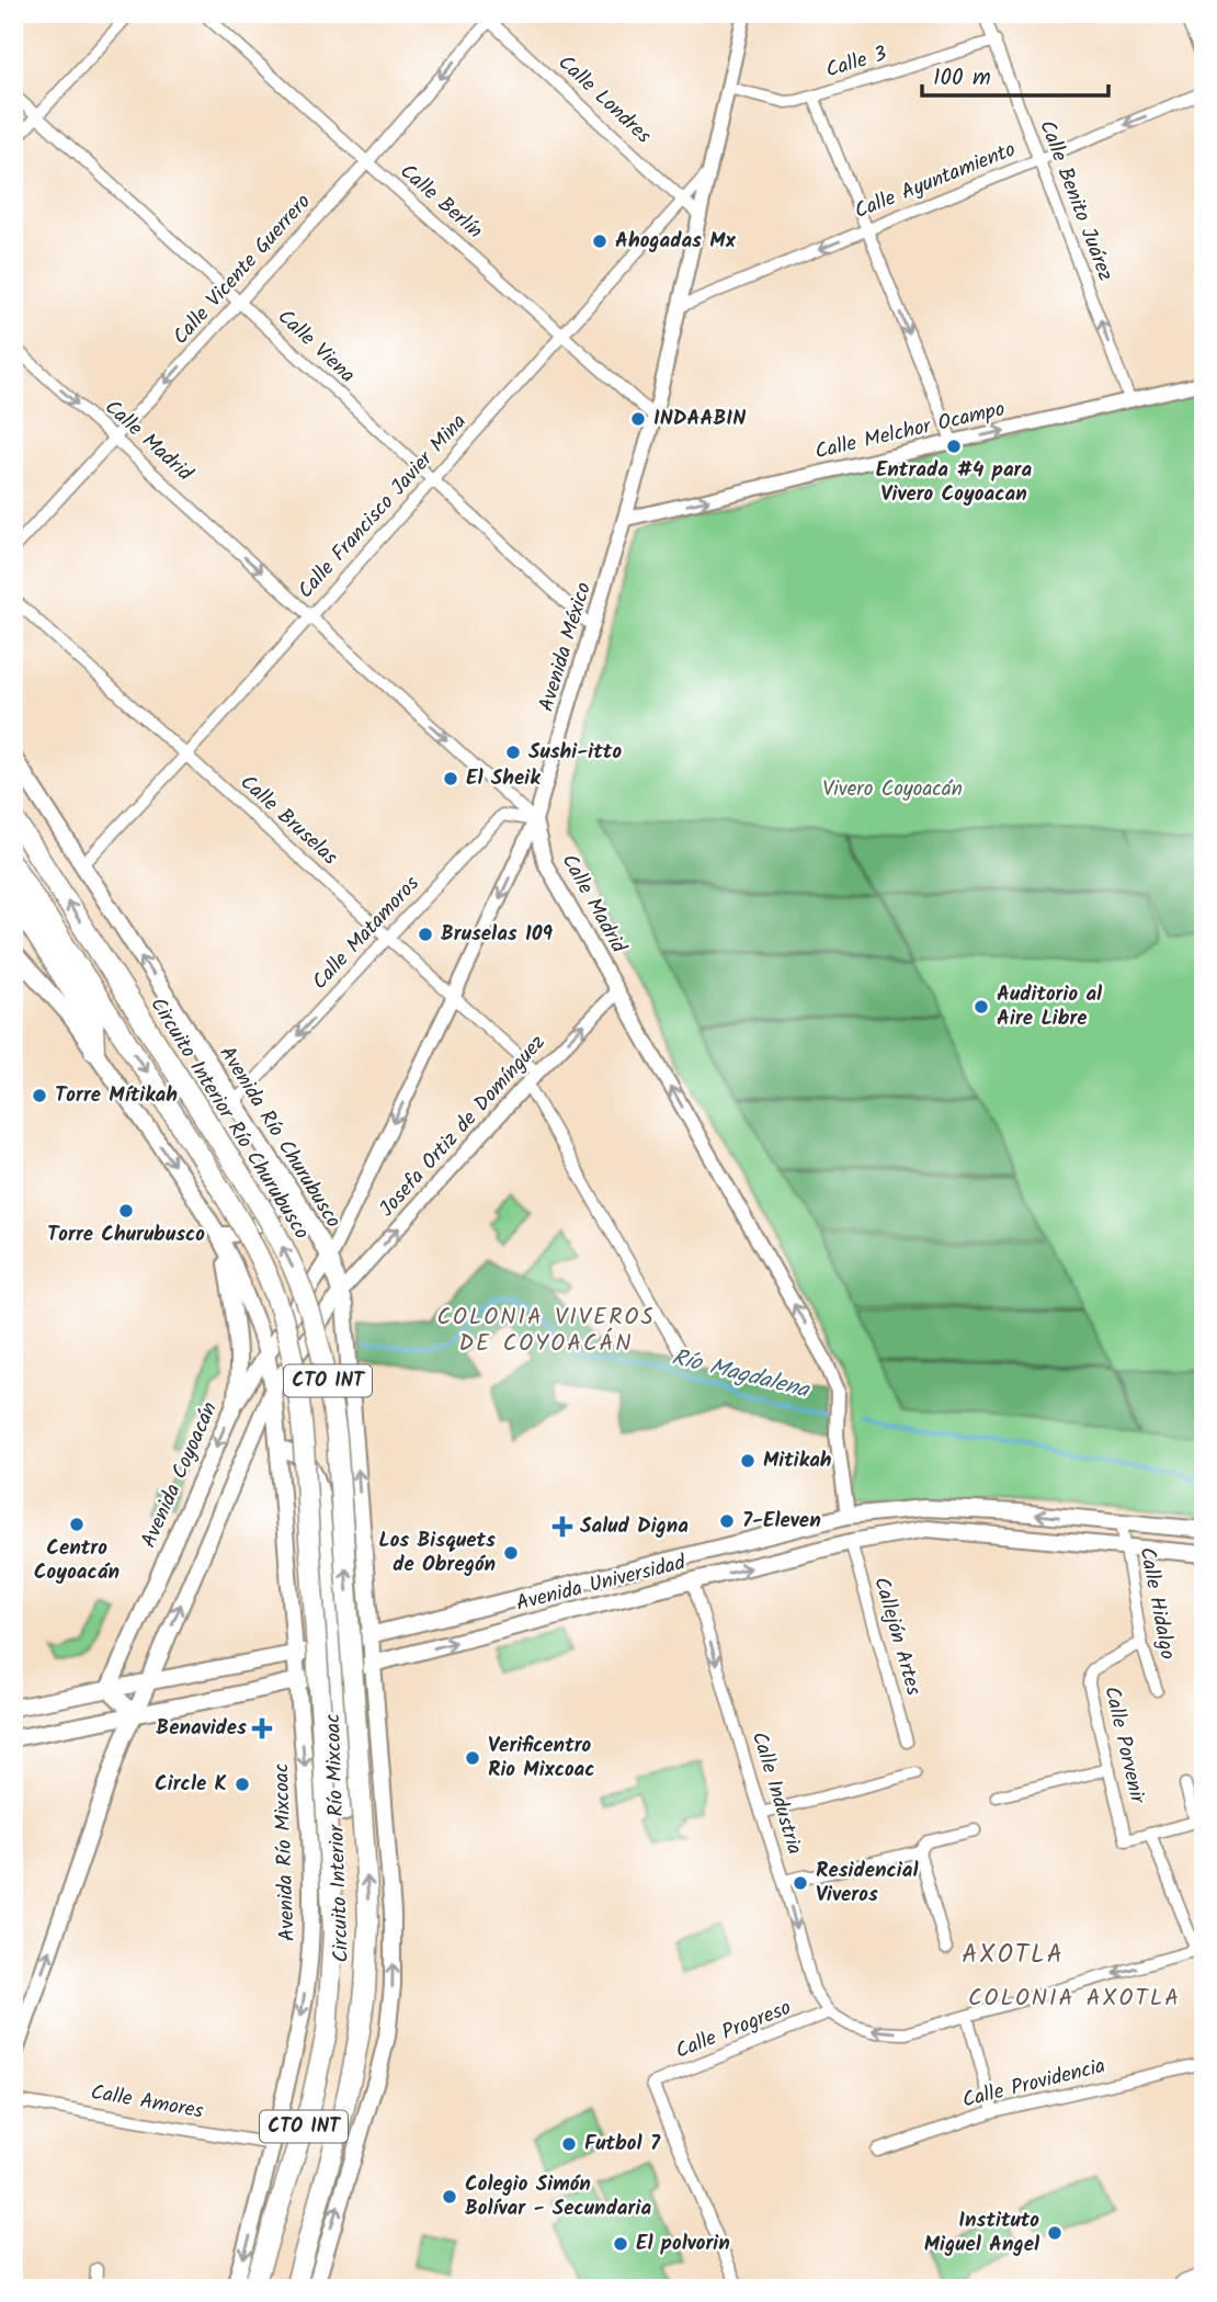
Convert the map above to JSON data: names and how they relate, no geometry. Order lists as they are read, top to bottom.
{
  "streets": {
    "highway": ["Circuito Interior Río Churubusco", "CTO INT", "Circuito Interior Río Mixcoac"],
    "main road": [
      "Avenida Río Churubusco",
      "Avenida Coyoacán",
      "Avenida Universidad",
      "Avenida Río Mixcoac"
    ],
    "street": [
      "Calle 3",
      "Calle Londres",
      "Calle Ayuntamiento",
      "Calle Benito Juárez",
      "Calle Berlín",
      "Calle Vicente Guerrero",
      "Calle Viena",
      "Calle Melchor Ocampo",
      "Calle Madrid",
      "Calle Francisco Javier Mina",
      "Avenida México",
      "Calle Bruselas",
      "Calle Matamoros",
      "Josefa Ortiz de Domínguez",
      "Calle Hidalgo",
      "Callejón Artes",
      "Calle Porvenir",
      "Calle Industria",
      "Calle Progreso",
      "Calle Providencia",
      "Calle Amores"
    ]
  },
  "crossings": [
    ["Calle 3", "Calle Benito Juárez"],
    ["Calle 3", "Avenida México"],
    ["Calle Londres", "Calle Vicente Guerrero"],
    ["Calle Londres", "Calle Francisco Javier Mina"],
    ["Calle Londres", "Avenida México"],
    ["Calle Ayuntamiento", "Calle Benito Juárez"],
    ["Calle Ayuntamiento", "Avenida México"],
    ["Calle Benito Juárez", "Calle Melchor Ocampo"],
    ["Calle Berlín", "Calle Vicente Guerrero"],
    ["Calle Berlín", "Calle Francisco Javier Mina"],
    ["Calle Berlín", "Avenida México"],
    ["Calle Vicente Guerrero", "Calle Viena"],
    ["Calle Vicente Guerrero", "Calle Madrid"],
    ["Calle Viena", "Calle Francisco Javier Mina"],
    ["Calle Viena", "Avenida México"],
    ["Calle Melchor Ocampo", "Avenida México"],
    ["Calle Madrid", "Calle Francisco Javier Mina"],
    ["Calle Madrid", "Avenida México"],
    ["Calle Madrid", "Calle Matamoros"],
    ["Calle Madrid", "Josefa Ortiz de Domínguez"],
    ["Calle Madrid", "Avenida Universidad"],
    ["Calle Francisco Javier Mina", "Avenida México"],
    ["Calle Francisco Javier Mina", "Calle Bruselas"],
    ["Calle Francisco Javier Mina", "Avenida Río Churubusco"],
    ["Avenida México", "Calle Bruselas"],
    ["Avenida México", "Calle Matamoros"],
    ["Avenida México", "Avenida Río Churubusco"],
    ["Avenida México", "Avenida Coyoacán"],
    ["Calle Bruselas", "Calle Matamoros"],
    ["Calle Bruselas", "Josefa Ortiz de Domínguez"],
    ["Calle Matamoros", "Avenida Río Churubusco"],
    ["Circuito Interior Río Churubusco", "Avenida Universidad"],
    ["Circuito Interior Río Churubusco", "Circuito Interior Río Mixcoac"],
    ["Josefa Ortiz de Domínguez", "Avenida Río Churubusco"],
    ["Avenida Río Churubusco", "CTO INT"],
    ["Avenida Río Churubusco", "Avenida Coyoacán"],
    ["Avenida Río Churubusco", "Avenida Universidad"],
    ["CTO INT", "Avenida Coyoacán"],
    ["CTO INT", "Avenida Universidad"],
    ["CTO INT", "Avenida Río Mixcoac"],
    ["Avenida Coyoacán", "Avenida Universidad"],
    ["Avenida Universidad", "Calle Hidalgo"],
    ["Avenida Universidad", "Callejón Artes"],
    ["Avenida Universidad", "Calle Industria"],
    ["Avenida Universidad", "Circuito Interior Río Mixcoac"],
    ["Avenida Universidad", "Avenida Río Mixcoac"],
    ["Calle Hidalgo", "Calle Porvenir"],
    ["Calle Industria", "Calle Progreso"],
    ["Avenida Río Mixcoac", "Calle Amores"]
  ],
  "one_way": [
    "Calle Ayuntamiento",
    "Calle Benito Juárez",
    "Calle Vicente Guerrero",
    "Calle Melchor Ocampo",
    "Avenida México",
    "Calle Matamoros",
    "Josefa Ortiz de Domínguez",
    "Calle Industria"
  ],
  "districts": ["COLONIA VIVEROS DE COYOACÁN", "AXOTLA", "COLONIA AXOTLA"],
  "water": ["Río Magdalena"],
  "parks": ["Vivero Coyoacán"],
  "places": {
    "other": [
      "Ahogadas Mx",
      "INDAABIN",
      "Entrada #4 para Vivero Coyoacan",
      "Sushi-itto",
      "El Sheik",
      "Bruselas 109",
      "Auditorio al Aire Libre",
      "Torre Mítikah",
      "Torre Churubusco",
      "Mitikah",
      "7-Eleven",
      "Centro Coyoacán",
      "Los Bisquets de Obregón",
      "Verificentro Rio Mixcoac",
      "Circle K",
      "Residencial Viveros",
      "Futbol 7",
      "Colegio Simón Bolívar - Secundaria",
      "Instituto Miguel Angel",
      "El polvorin"
    ],
    "health": ["Salud Digna", "Benavides"]
  },
  "scale_bar": "100 m"
}
